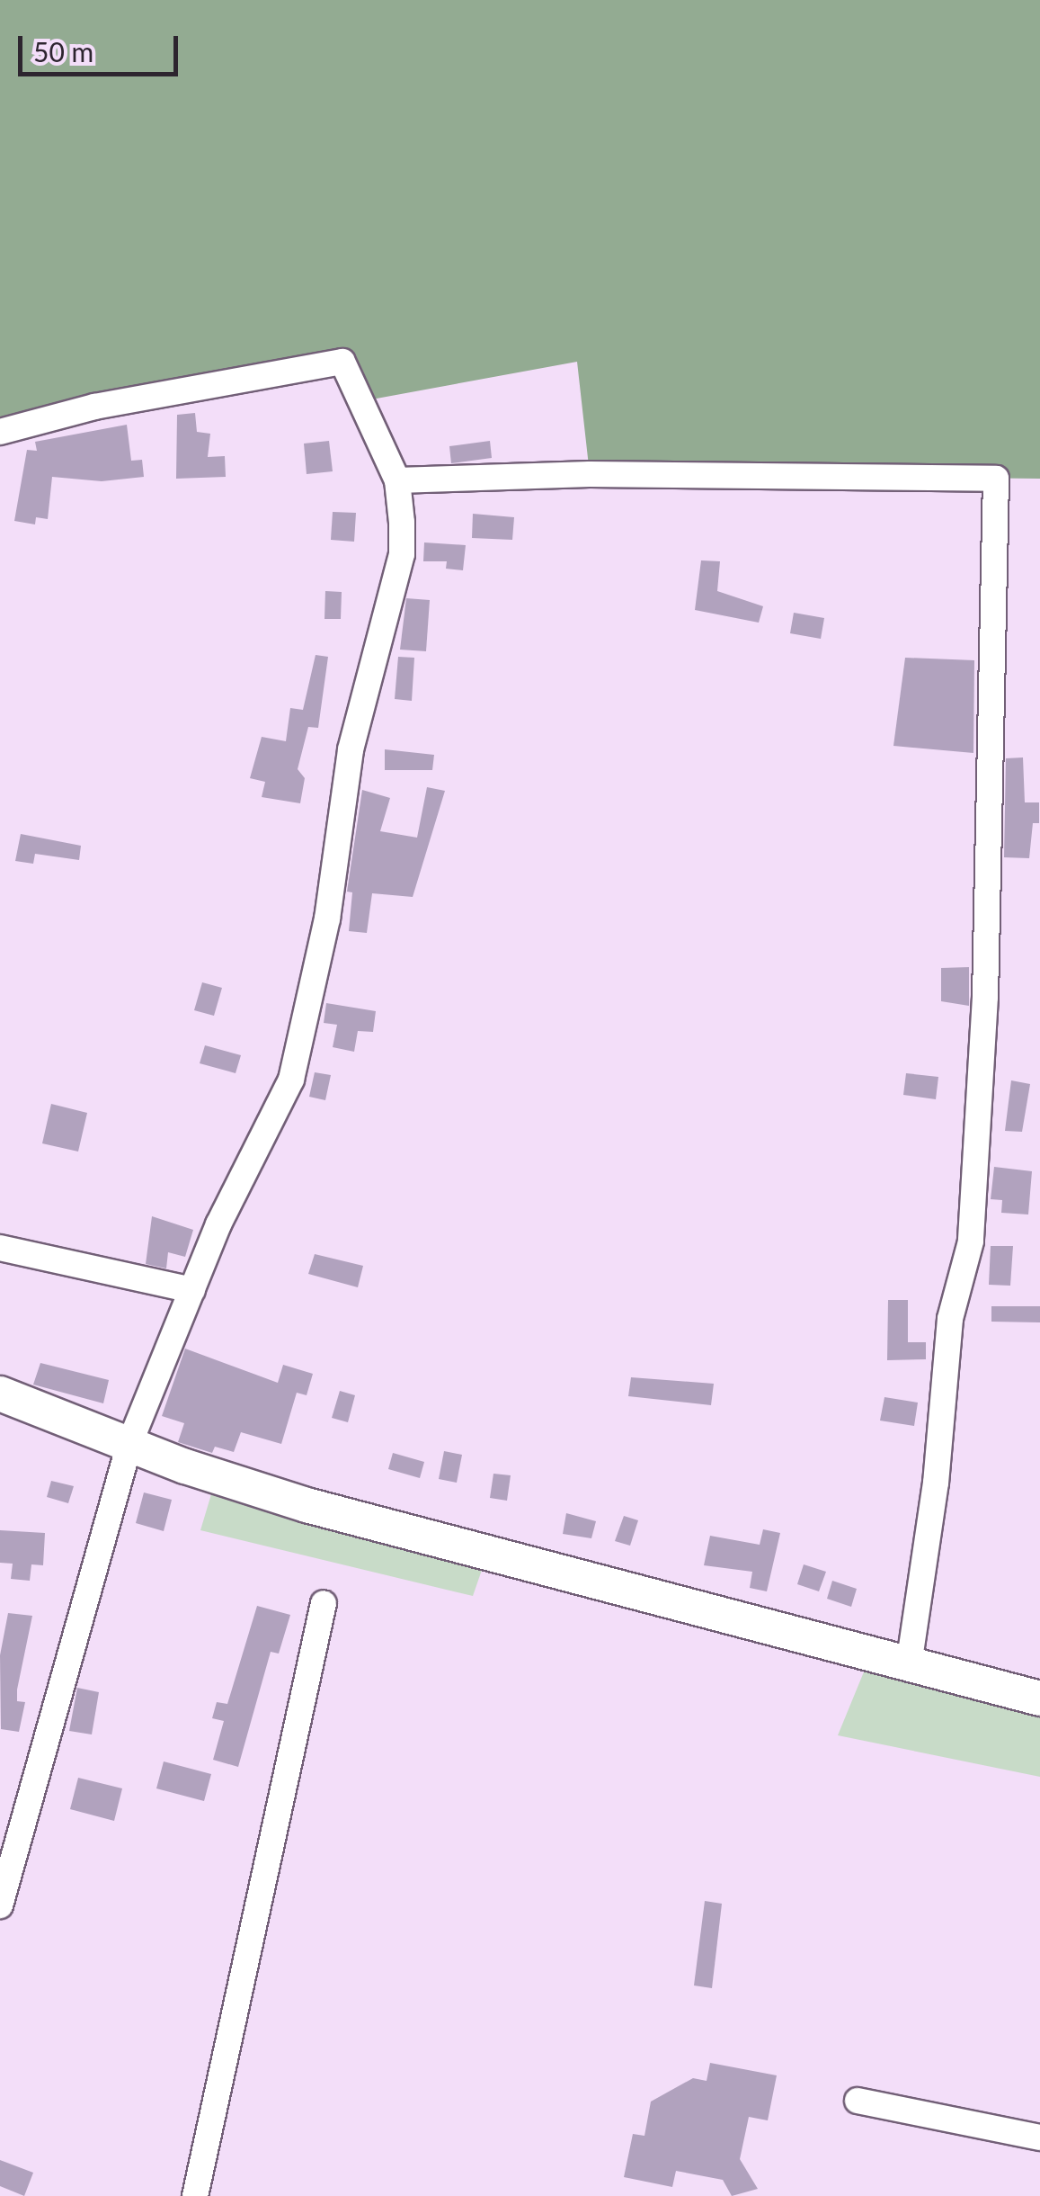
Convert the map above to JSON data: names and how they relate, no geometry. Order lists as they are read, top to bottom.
{
  "scale_bar": "50 m"
}
